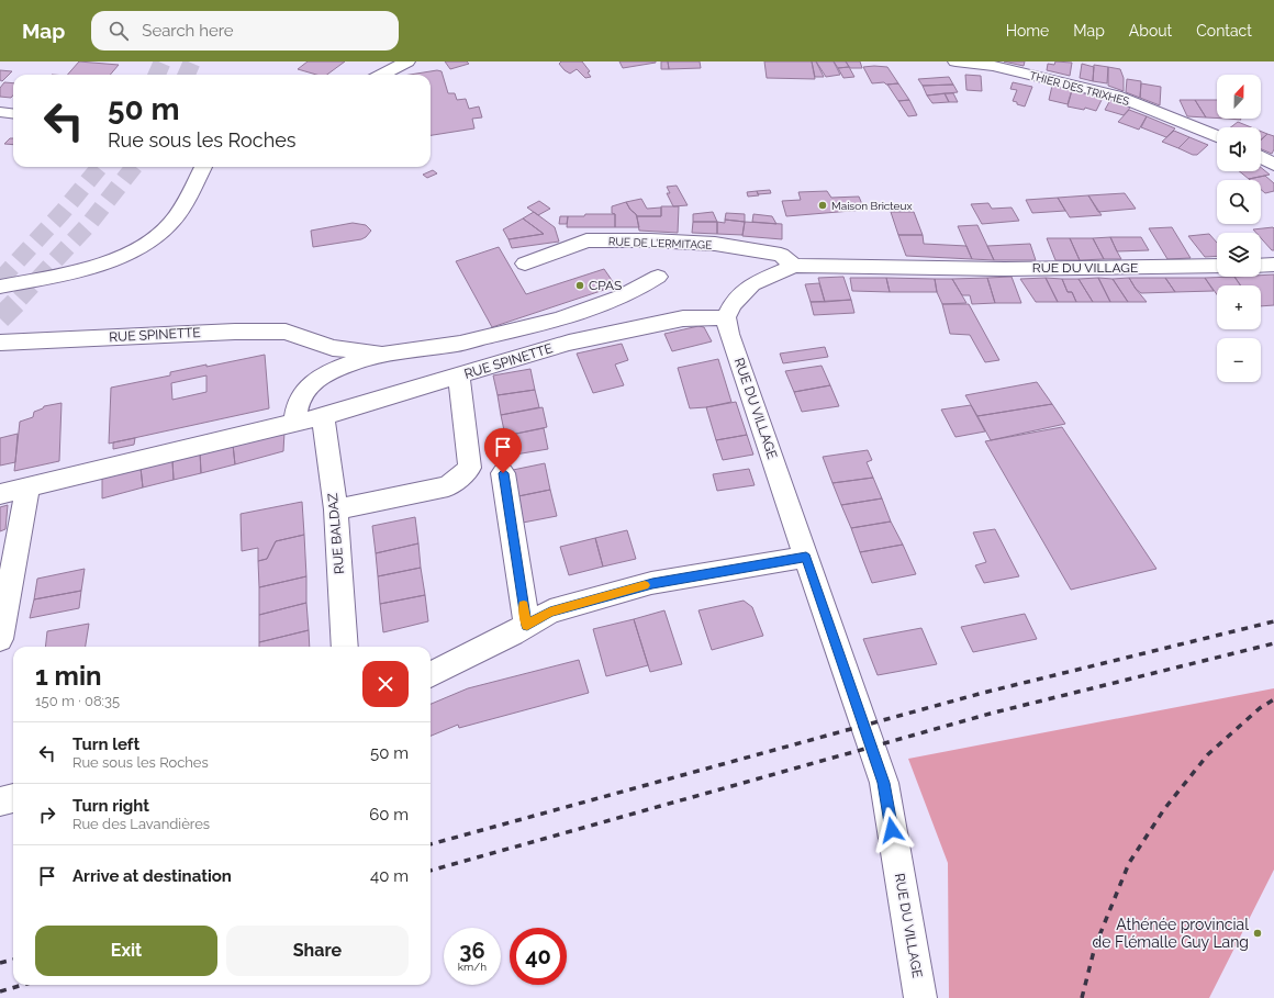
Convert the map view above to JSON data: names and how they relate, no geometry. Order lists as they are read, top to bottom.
{
  "streets": {
    "street": [
      "THIER DES TRIXHES",
      "RUE DE L'ERMITAGE",
      "RUE DU VILLAGE",
      "RUE SPINETTE",
      "RUE BALDAZ"
    ]
  },
  "crossings": [
    ["RUE DE L'ERMITAGE", "RUE DU VILLAGE"],
    ["RUE DU VILLAGE", "RUE SPINETTE"],
    ["RUE SPINETTE", "RUE BALDAZ"]
  ],
  "places": ["Maison Bricteux", "CPAS", "Athénée provincial de Flémalle Guy Lang"],
  "north": "top",
  "page": {
    "header": "Map",
    "search": "Search here",
    "nav": [
      "Home",
      "Map",
      "About",
      "Contact"
    ],
    "map_buttons": ["+", "−"],
    "turn": ["50 m", "Rue sous les Roches"],
    "heading": ["1 min", "150 m · 08:35"],
    "list": [
      {
        "name": "Turn left",
        "note": "Rue sous les Roches",
        "value": "50 m"
      },
      {
        "name": "Turn right",
        "note": "Rue des Lavandières",
        "value": "60 m"
      },
      {
        "name": "Arrive at destination",
        "value": "40 m"
      }
    ],
    "buttons": ["Exit", "Share"],
    "speed": "36 km/h",
    "limit": "40"
  }
}
